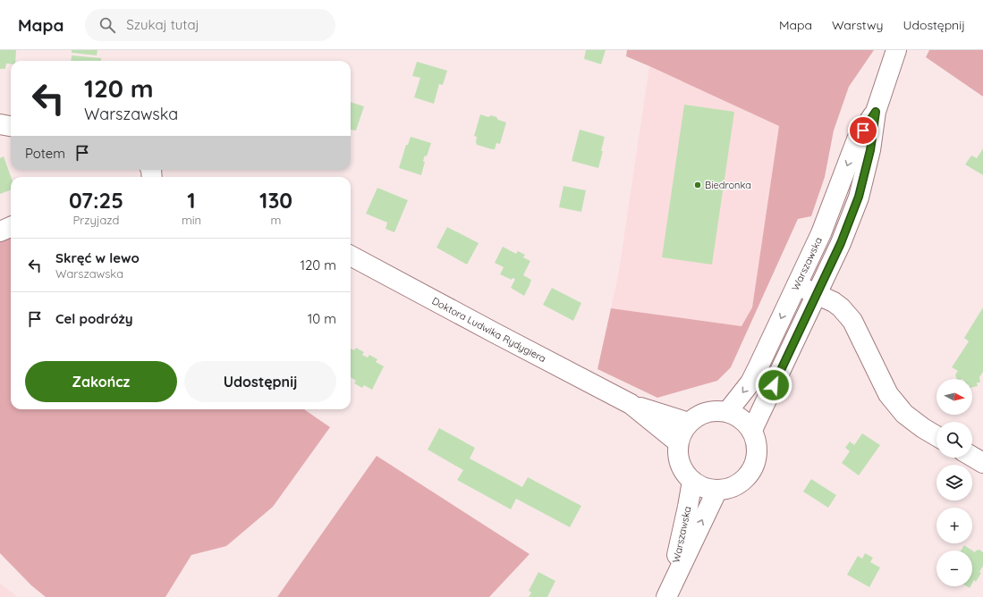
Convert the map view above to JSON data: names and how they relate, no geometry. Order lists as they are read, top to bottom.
{
  "streets": {
    "main road": ["Warszawska", "Doktora Ludwika Rydygiera"]
  },
  "crossings": [
    ["Warszawska", "Doktora Ludwika Rydygiera"]
  ],
  "places": ["Biedronka"],
  "north": "right",
  "page": {
    "header": "Mapa",
    "search": "Szukaj tutaj",
    "nav": ["Mapa", "Warstwy", "Udostępnij"],
    "turn": ["120 m", "Warszawska"],
    "then": "Potem",
    "eta": [
      "07:25",
      "Przyjazd",
      "1",
      "min",
      "130",
      "m"
    ],
    "list": [
      {
        "name": "Skręć w lewo",
        "note": "Warszawska",
        "value": "120 m"
      },
      {
        "name": "Cel podróży",
        "value": "10 m"
      }
    ],
    "buttons": ["Zakończ", "Udostępnij"],
    "map_buttons": ["+", "−"]
  }
}
